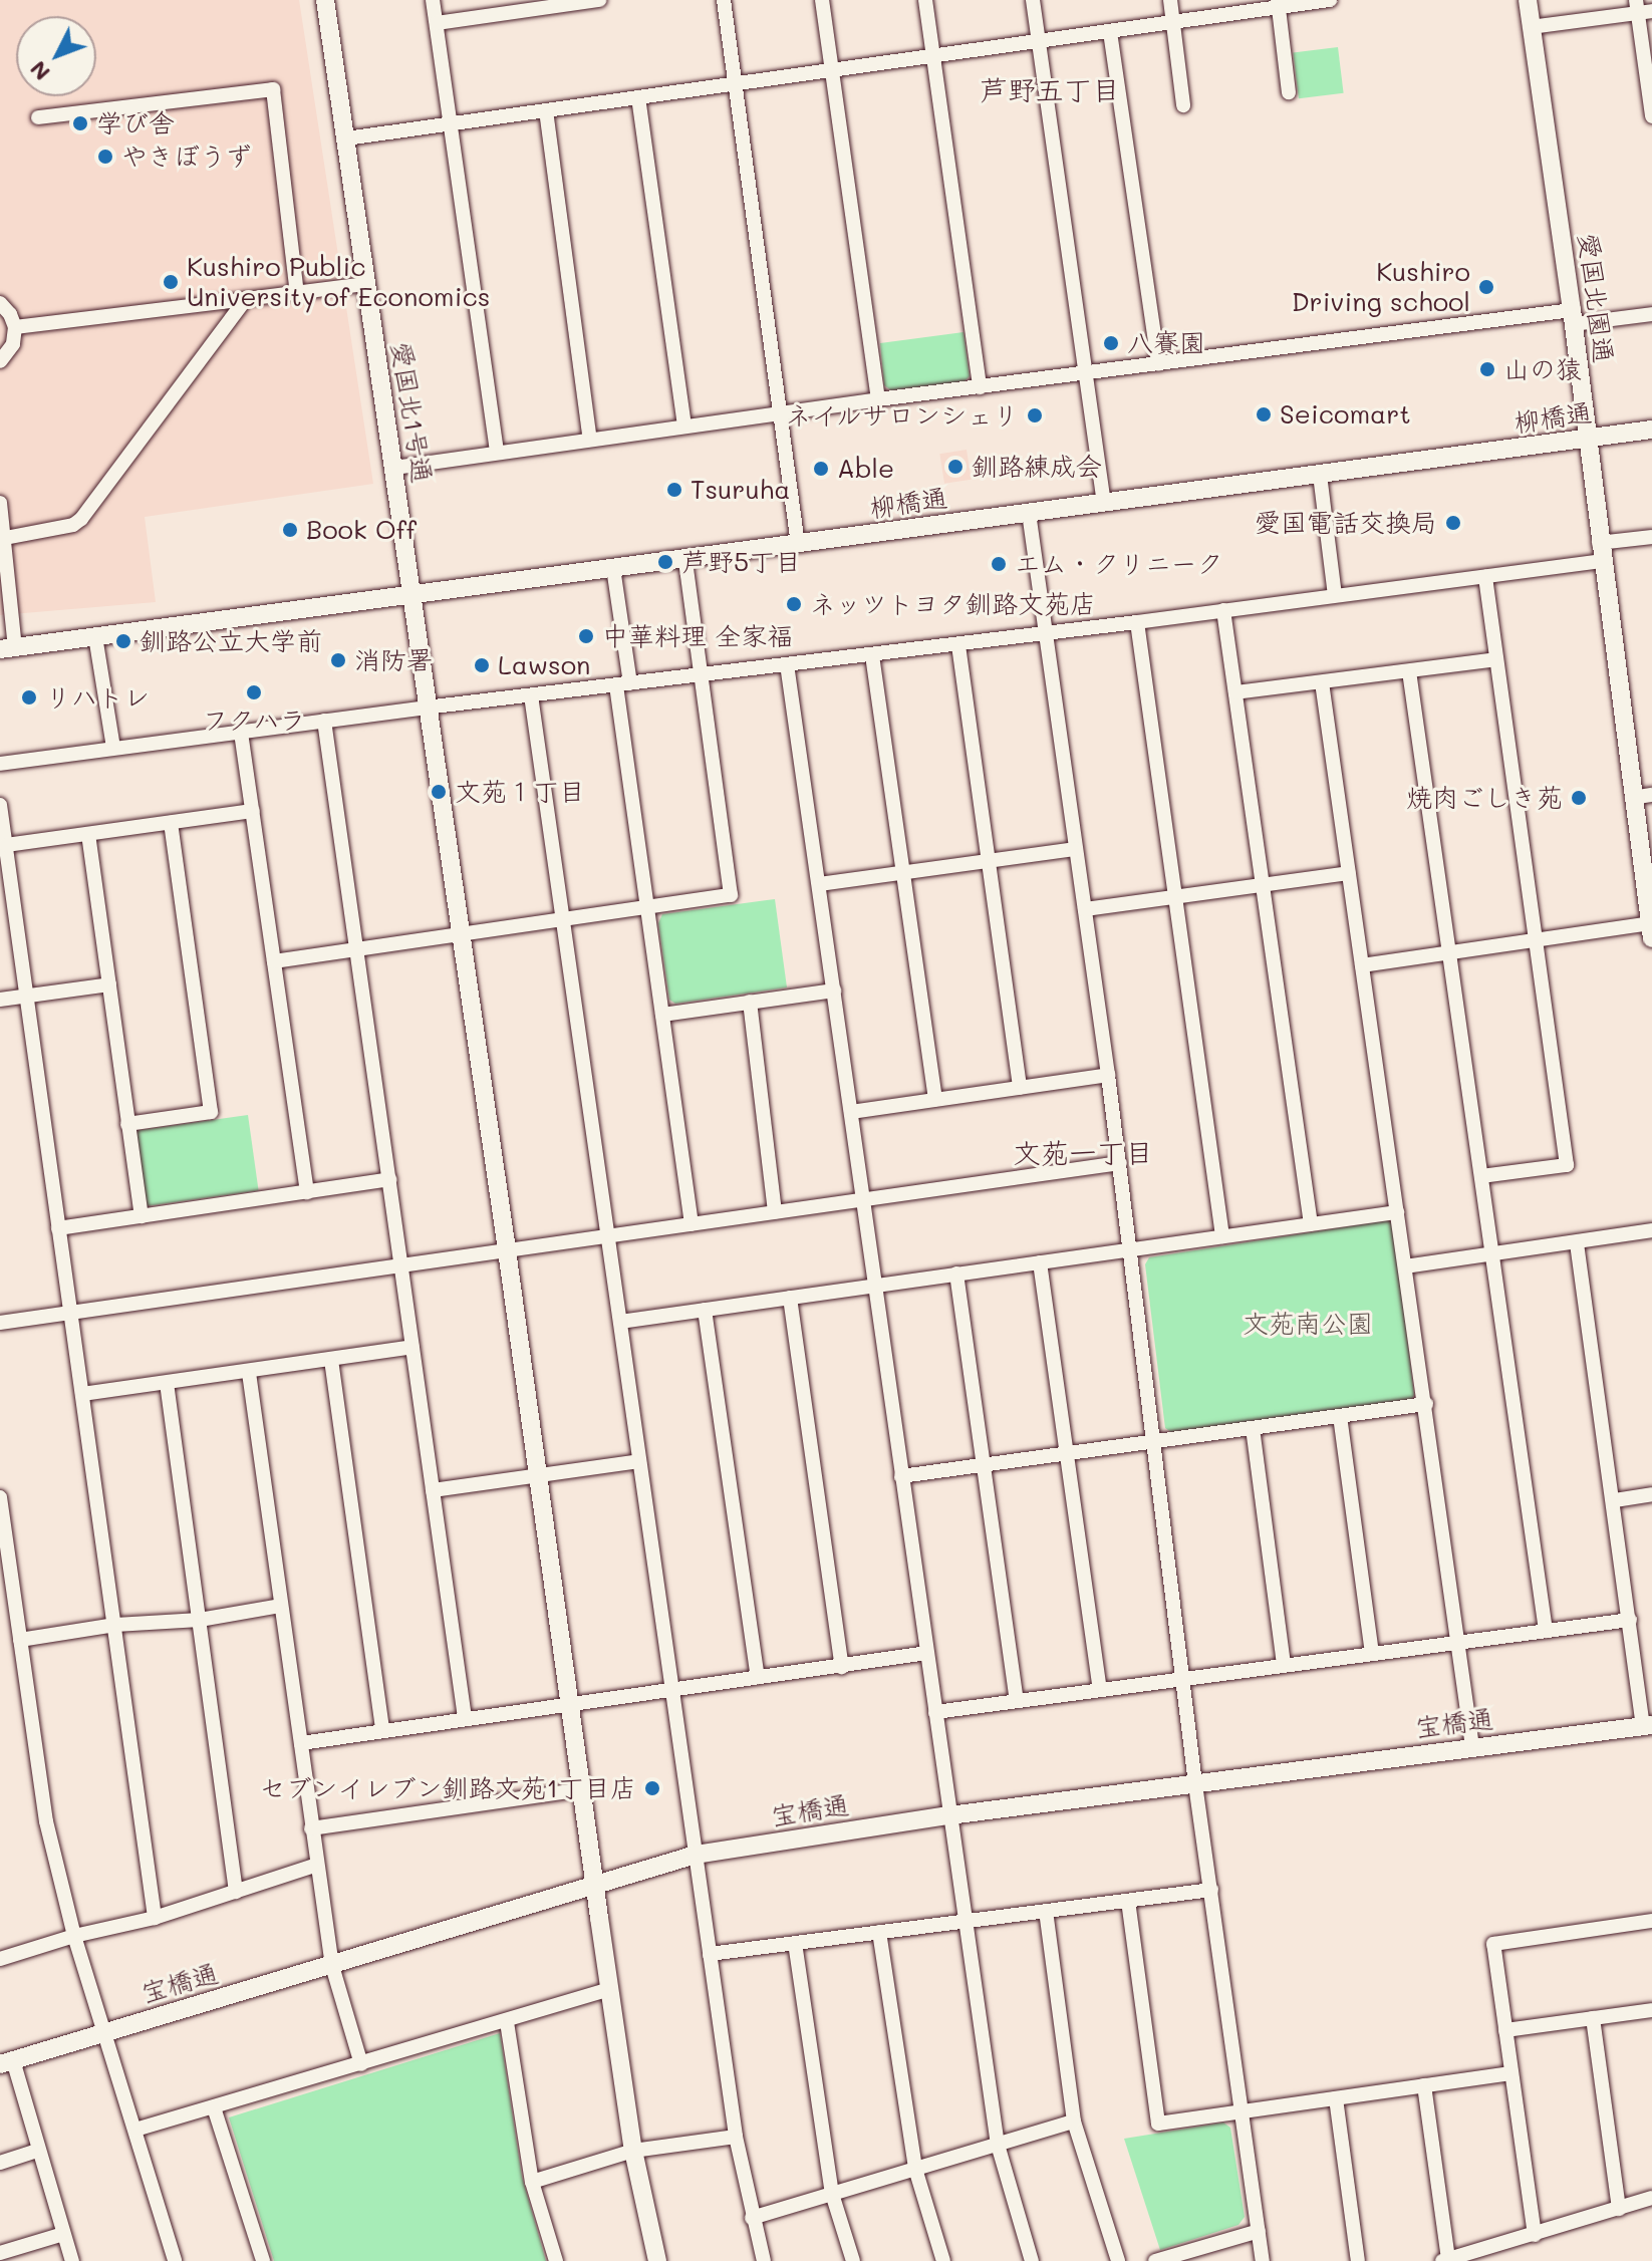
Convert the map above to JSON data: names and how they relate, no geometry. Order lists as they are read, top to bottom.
{
  "streets": {
    "street": [
      "愛国北園通",
      "愛国北1号通",
      "柳橋通",
      "宝橋通"
    ]
  },
  "crossings": [
    ["愛国北園通", "柳橋通"],
    ["愛国北1号通", "柳橋通"],
    ["愛国北1号通", "宝橋通"]
  ],
  "districts": ["芦野五丁目", "文苑一丁目"],
  "parks": ["文苑南公園"],
  "places": [
    "学び舎",
    "やきぼうず",
    "Kushiro Public University of Economics",
    "Kushiro Driving school",
    "八賽園",
    "山の猿",
    "Seicomart",
    "ネイルサロンシェリ",
    "釧路練成会",
    "Able",
    "Tsuruha",
    "愛国電話交換局",
    "Book Off",
    "芦野5丁目",
    "エム・クリニーク",
    "ネッツトヨタ釧路文苑店",
    "中華料理 全家福",
    "釧路公立大学前",
    "消防署",
    "Lawson",
    "フクハラ",
    "リハトレ",
    "文苑１丁目",
    "焼肉ごしき苑",
    "セブンイレブン釧路文苑1丁目店"
  ],
  "north": "bottom left"
}
